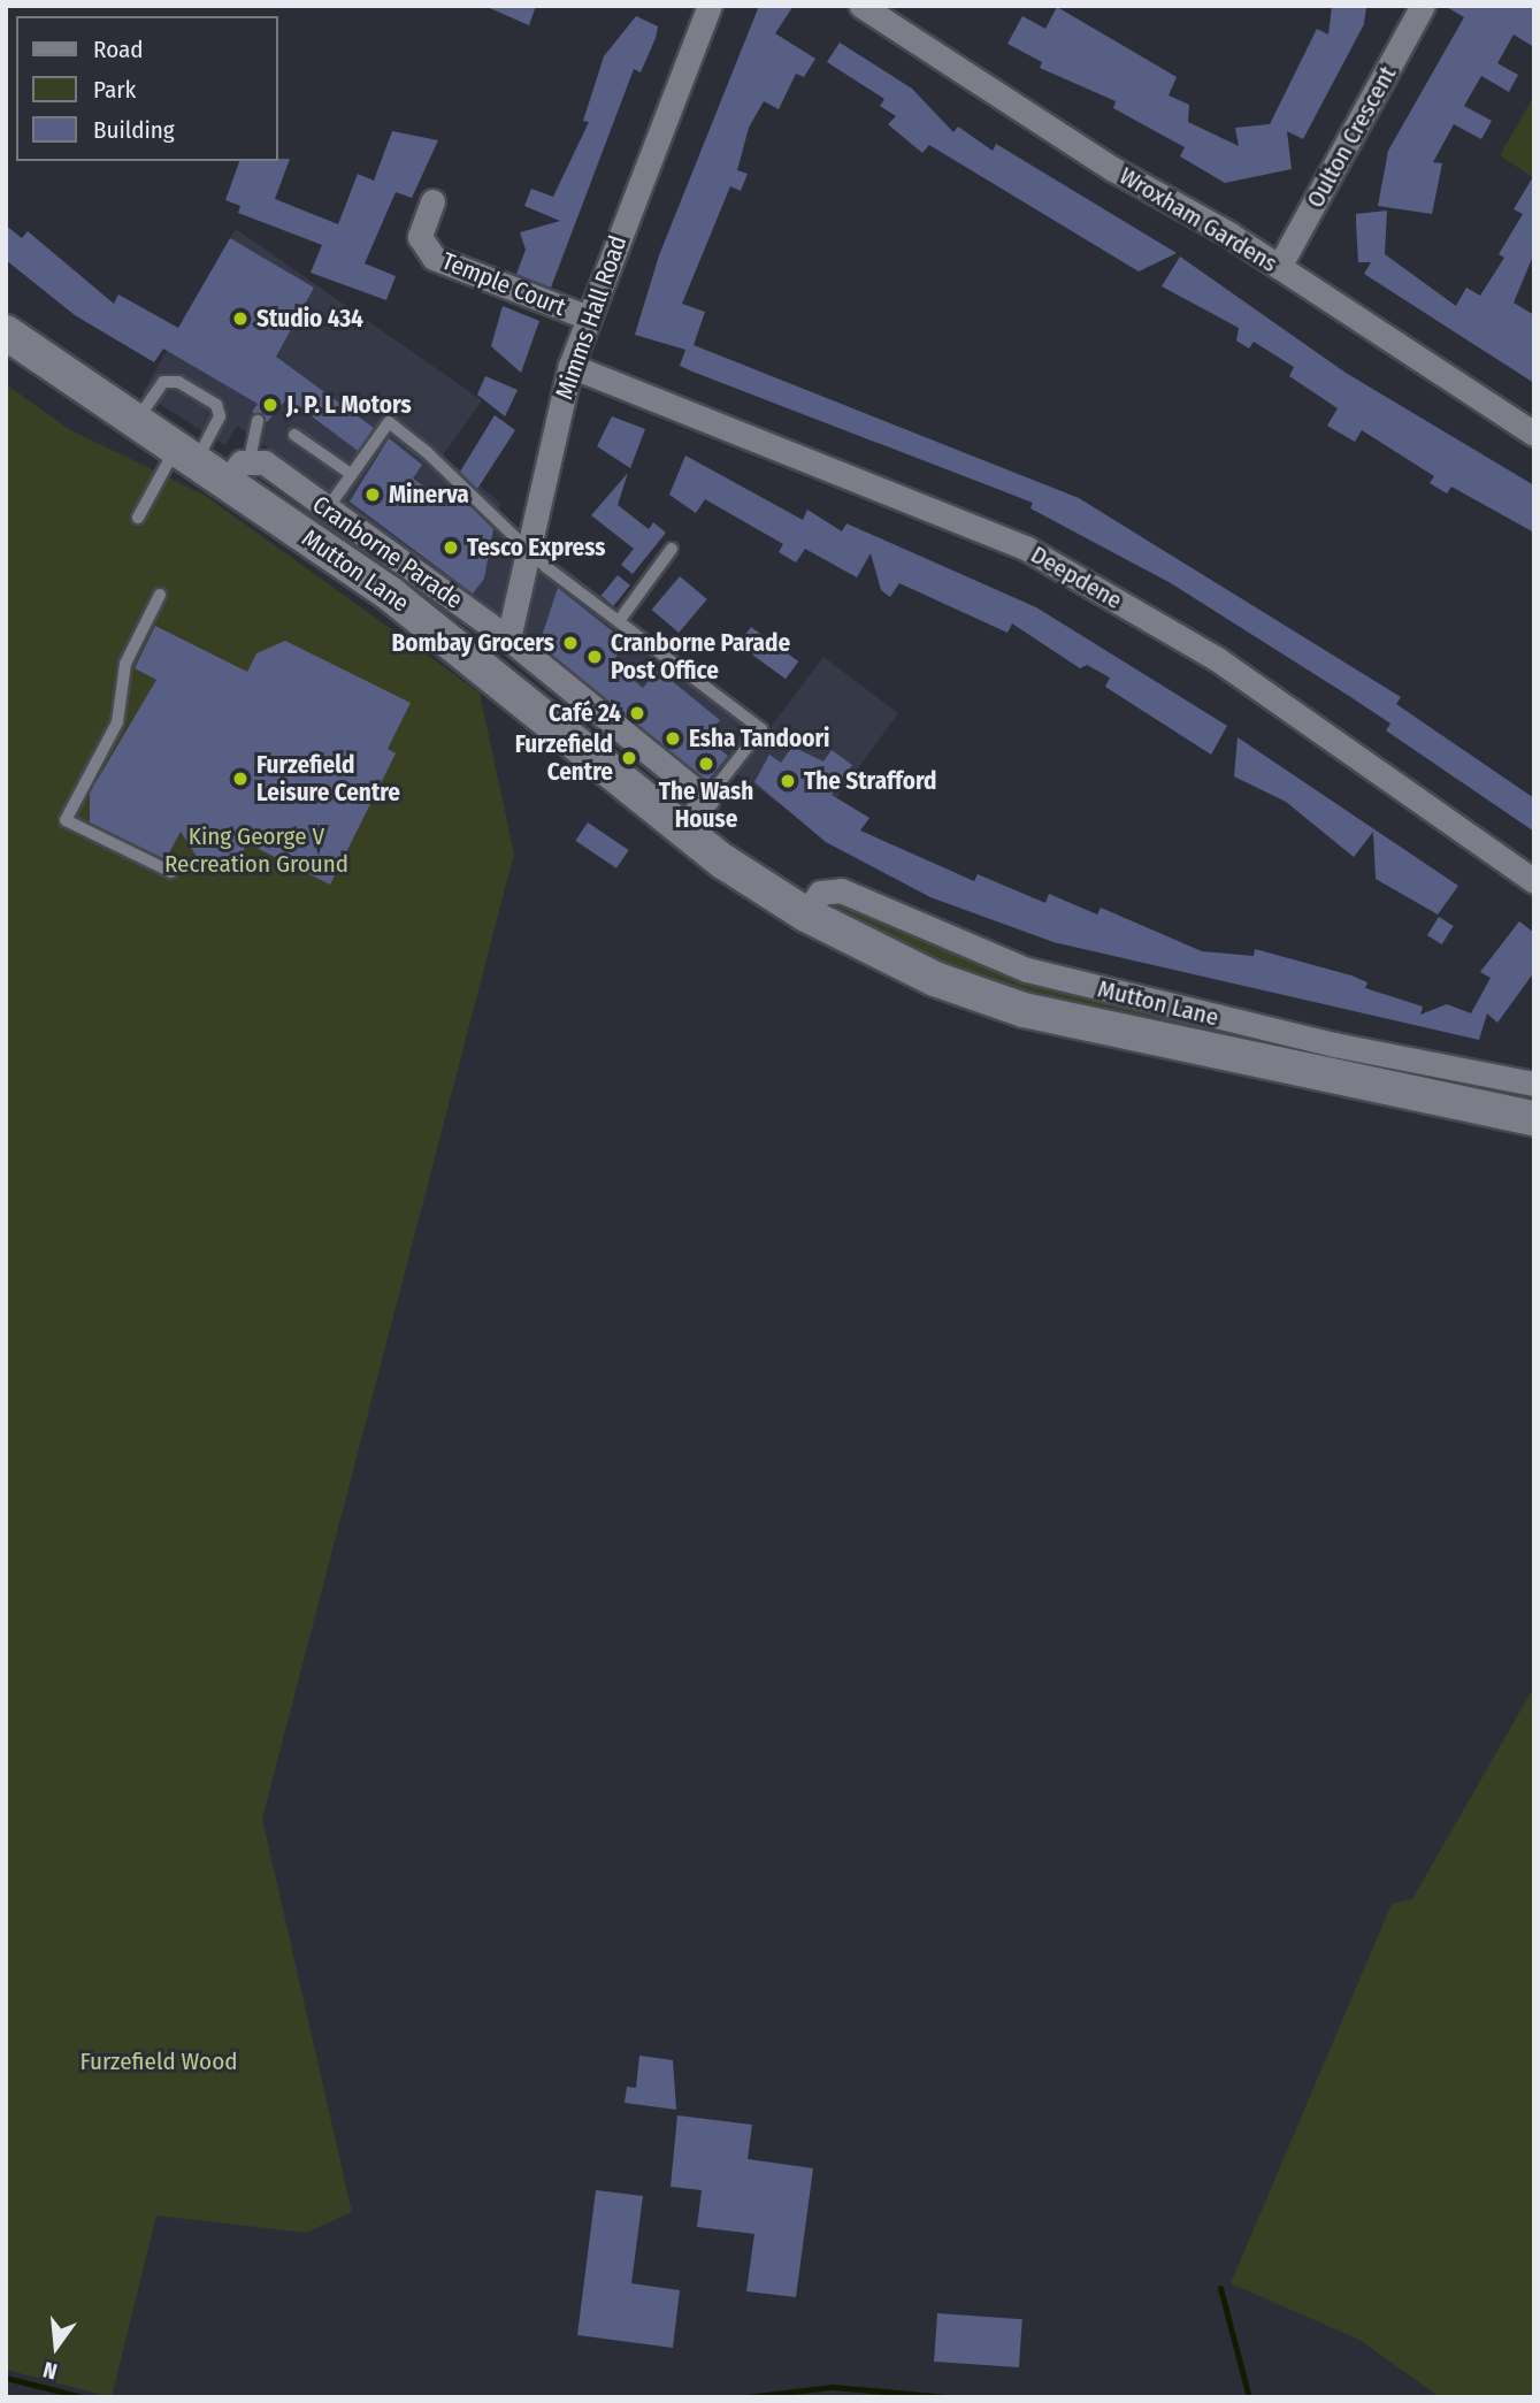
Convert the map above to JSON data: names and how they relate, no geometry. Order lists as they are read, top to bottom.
{
  "streets": {
    "main road": ["Mutton Lane"],
    "street": [
      "Oulton Crescent",
      "Wroxham Gardens",
      "Temple Court",
      "Mimms Hall Road",
      "Cranborne Parade",
      "Deepdene"
    ]
  },
  "crossings": [
    ["Oulton Crescent", "Wroxham Gardens"],
    ["Temple Court", "Mimms Hall Road"],
    ["Mimms Hall Road", "Cranborne Parade"],
    ["Mimms Hall Road", "Deepdene"],
    ["Cranborne Parade", "Mutton Lane"]
  ],
  "parks": ["King George V Recreation Ground", "Furzefield Wood"],
  "places": [
    "Studio 434",
    "J. P. L Motors",
    "Minerva",
    "Tesco Express",
    "Bombay Grocers",
    "Cranborne Parade Post Office",
    "Café 24",
    "Esha Tandoori",
    "Furzefield Centre",
    "The Wash House",
    "Furzefield Leisure Centre",
    "The Strafford"
  ],
  "legend": ["Road", "Park", "Building"],
  "north": "bottom"
}
